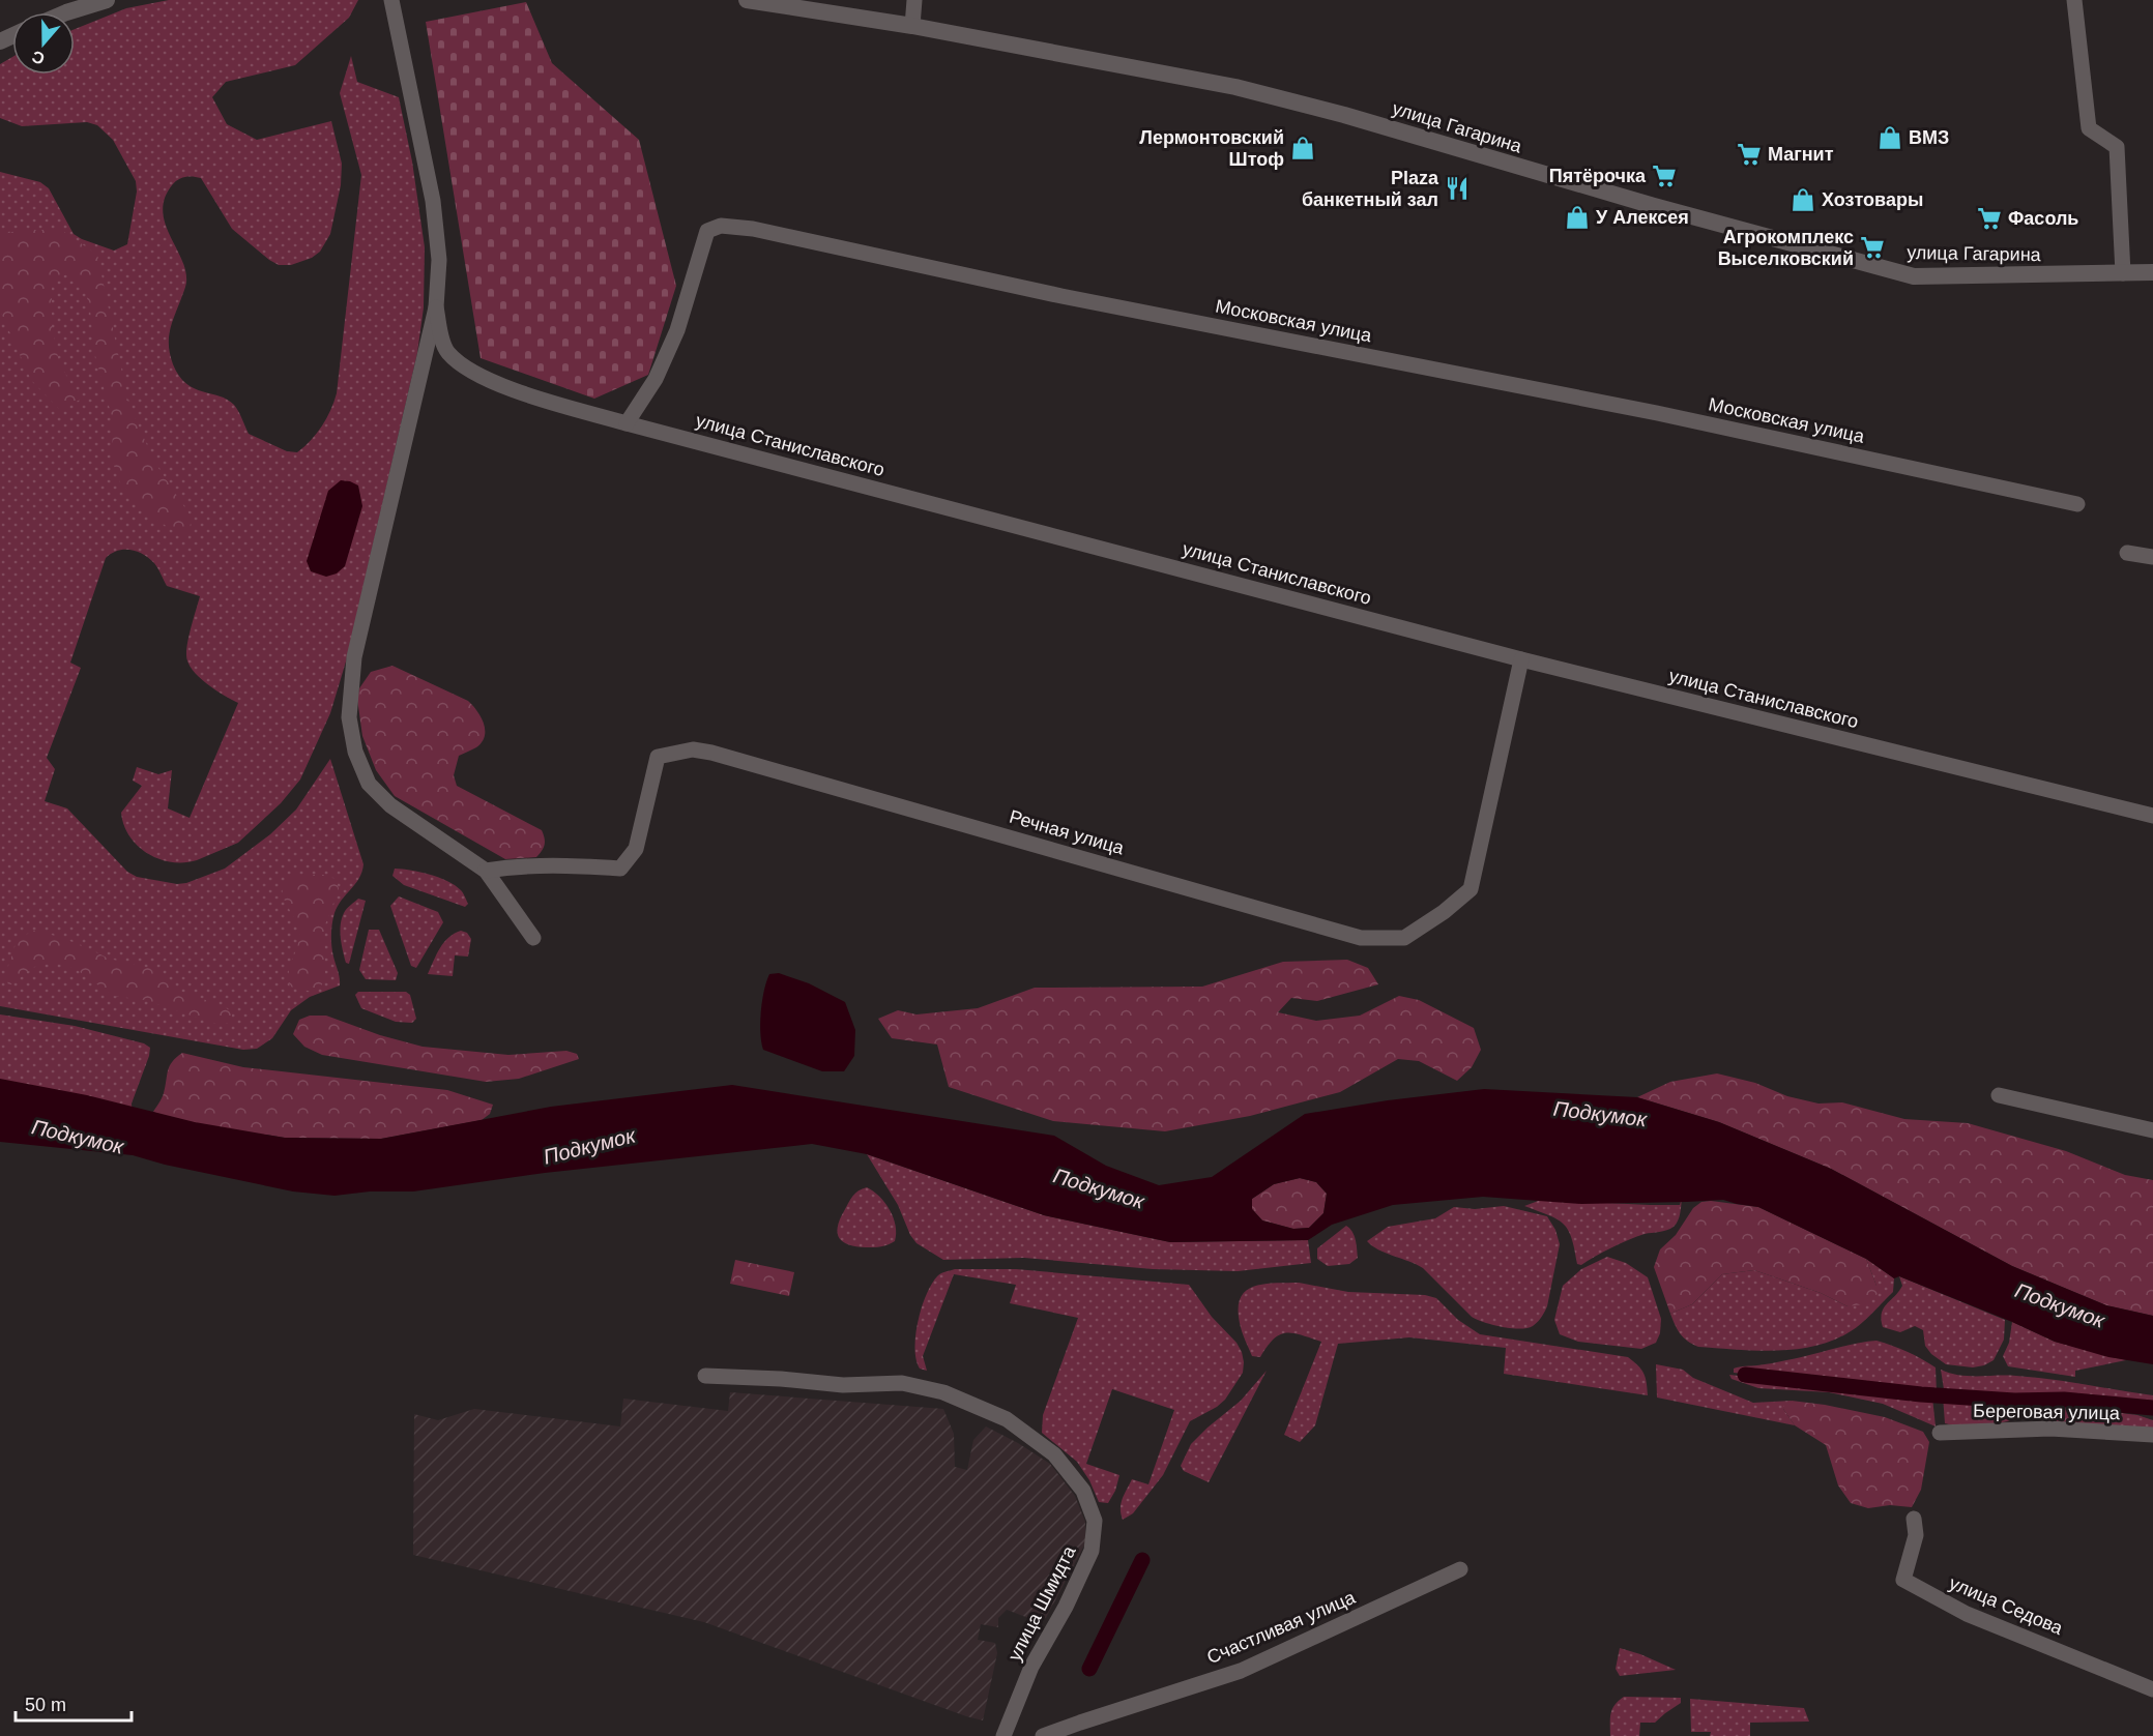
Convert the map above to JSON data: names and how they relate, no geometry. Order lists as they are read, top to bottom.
{
  "streets": {
    "street": [
      "улица Гагарина",
      "Московская улица",
      "улица Станиславского",
      "Речная улица",
      "Береговая улица",
      "улица Шмидта",
      "улица Седова",
      "Счастливая улица"
    ]
  },
  "crossings": [
    ["Московская улица", "улица Станиславского"],
    ["улица Станиславского", "Речная улица"]
  ],
  "water": ["Подкумок"],
  "places": {
    "shop": [
      "ВМЗ",
      "Лермонтовский Штоф",
      "Хозтовары",
      "У Алексея"
    ],
    "supermarket": [
      "Магнит",
      "Пятёрочка",
      "Фасоль",
      "Агрокомплекс Выселковский"
    ],
    "restaurant": ["Plaza банкетный зал"]
  },
  "scale_bar": "50 m",
  "north": "bottom"
}
